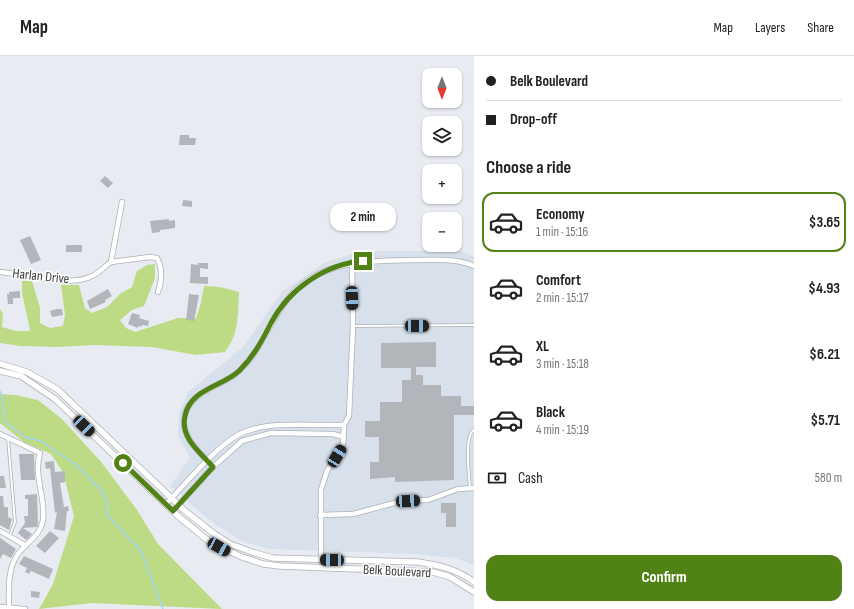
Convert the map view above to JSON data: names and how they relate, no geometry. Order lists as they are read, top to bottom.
{
  "streets": {
    "street": ["Harlan Drive", "Belk Boulevard"]
  },
  "north": "bottom",
  "page": {
    "header": "Map",
    "nav": ["Map", "Layers", "Share"],
    "banner": ["Belk Boulevard", "Drop-off"],
    "map_buttons": ["+", "−"],
    "heading": "Choose a ride",
    "list": [
      {
        "name": "Economy",
        "note": "1 min · 15:16",
        "value": "$3.65"
      },
      {
        "name": "Comfort",
        "note": "2 min · 15:17",
        "value": "$4.93"
      },
      {
        "name": "XL",
        "note": "3 min · 15:18",
        "value": "$6.21"
      },
      {
        "name": "Black",
        "note": "4 min · 15:19",
        "value": "$5.71"
      }
    ],
    "bubble": "2 min",
    "pay": ["Cash", "580 m"],
    "buttons": "Confirm"
  }
}
